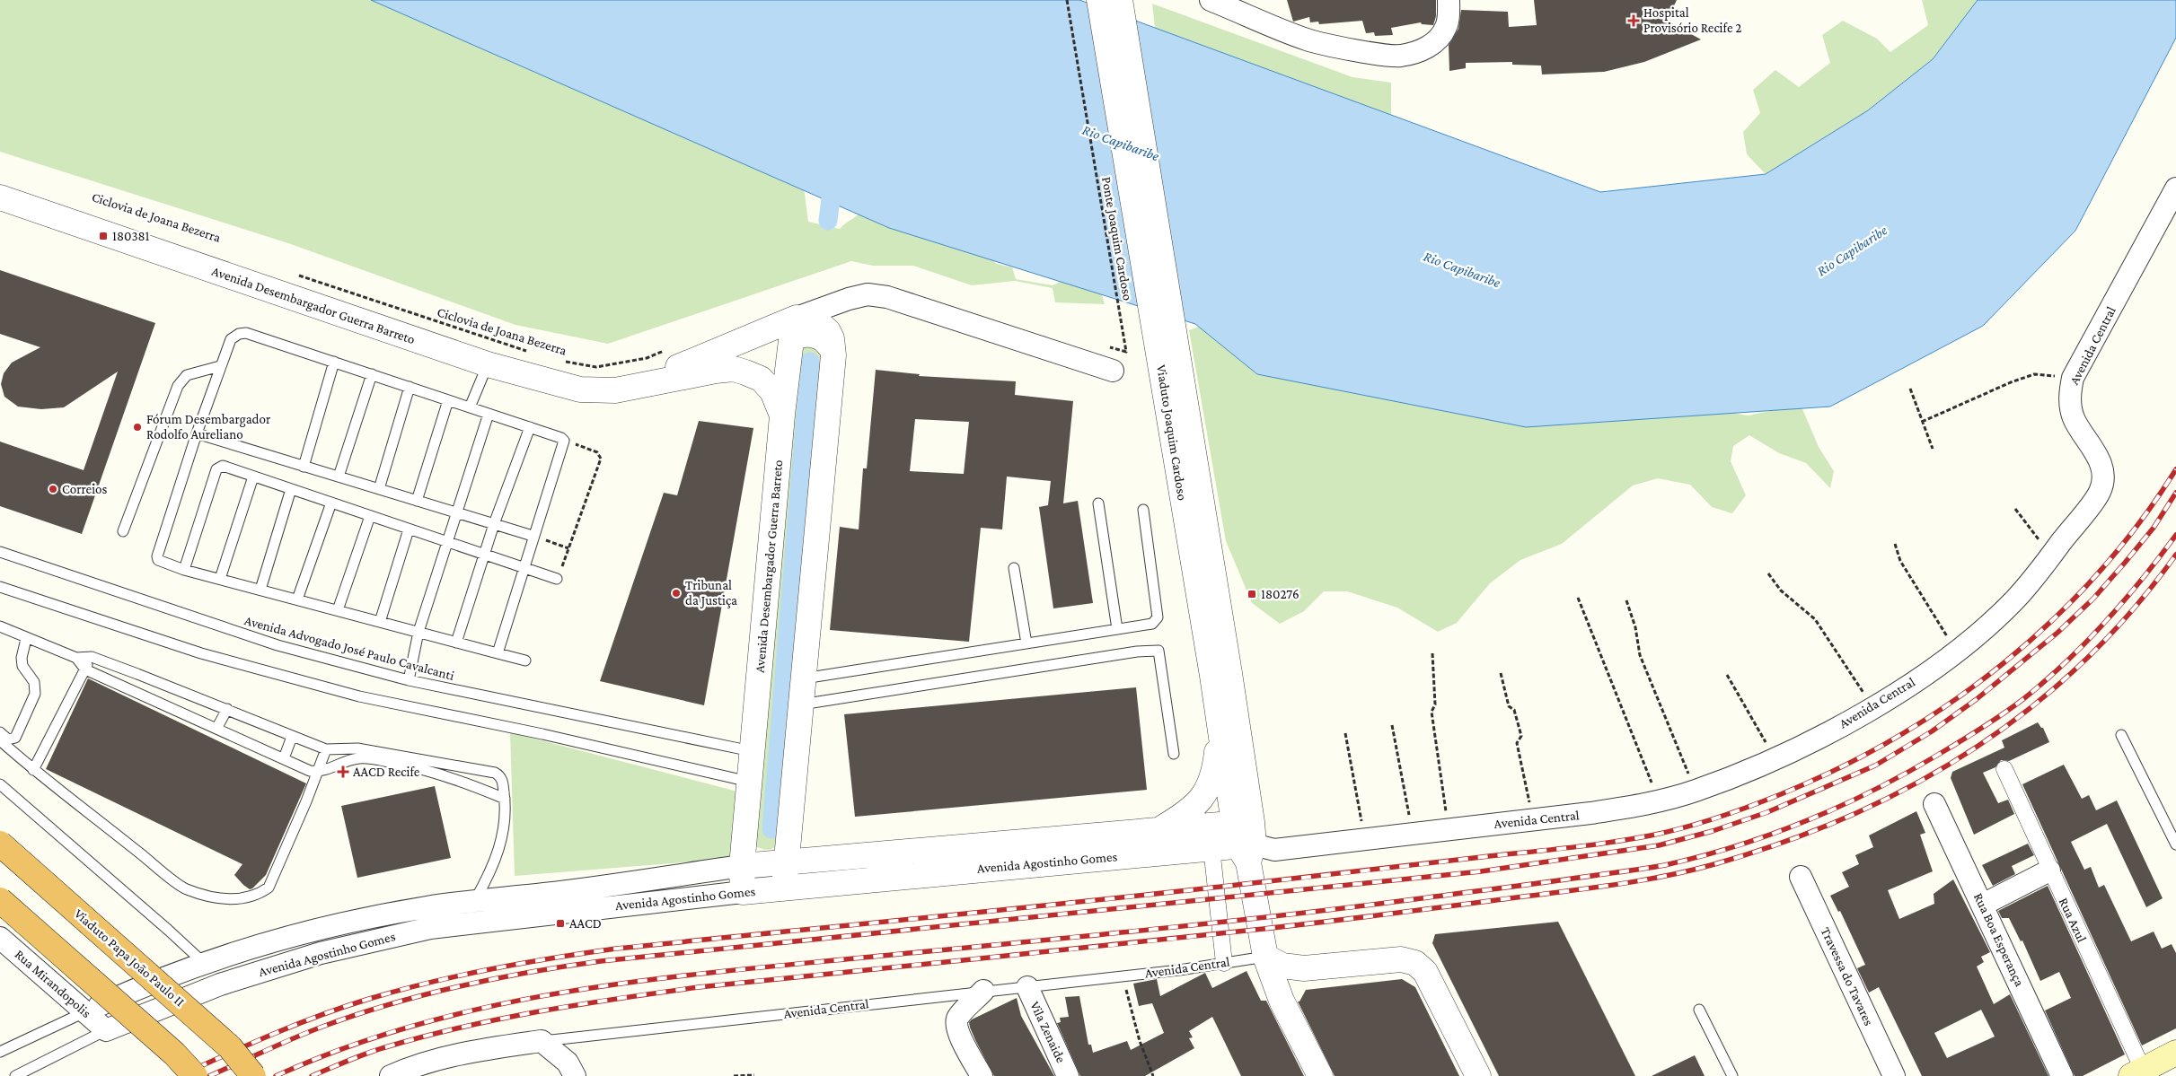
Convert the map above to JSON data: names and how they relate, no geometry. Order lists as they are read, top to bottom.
{
  "streets": {
    "highway": ["Viaduto Papa João Paulo II"],
    "street": [
      "Avenida Desembargador Guerra Barreto",
      "Avenida Central",
      "Viaduto Joaquim Cardoso",
      "Avenida Agostinho Gomes",
      "Rua Azul",
      "Rua Boa Esperança",
      "Travessa do Tavares",
      "Rua Mirandopolis",
      "Vila Zenaide"
    ],
    "lane": ["Avenida Advogado José Paulo Cavalcanti"],
    "path": ["Ciclovia de Joana Bezerra", "Ponte Joaquim Cardoso"]
  },
  "crossings": [
    ["Avenida Desembargador Guerra Barreto", "Avenida Advogado José Paulo Cavalcanti"],
    ["Avenida Desembargador Guerra Barreto", "Avenida Agostinho Gomes"],
    ["Avenida Central", "Viaduto Joaquim Cardoso"],
    ["Avenida Central", "Avenida Agostinho Gomes"],
    ["Avenida Central", "Vila Zenaide"],
    ["Viaduto Joaquim Cardoso", "Avenida Agostinho Gomes"],
    ["Avenida Agostinho Gomes", "Rua Mirandopolis"]
  ],
  "water": ["Rio Capibaribe"],
  "places": {
    "health": ["Hospital Provisório Recife 2", "AACD Recife"],
    "transit": ["180381", "180276", "AACD"],
    "other": ["Fórum Desembargador Rodolfo Aureliano", "Correios", "Tribunal da Justiça"]
  }
}
